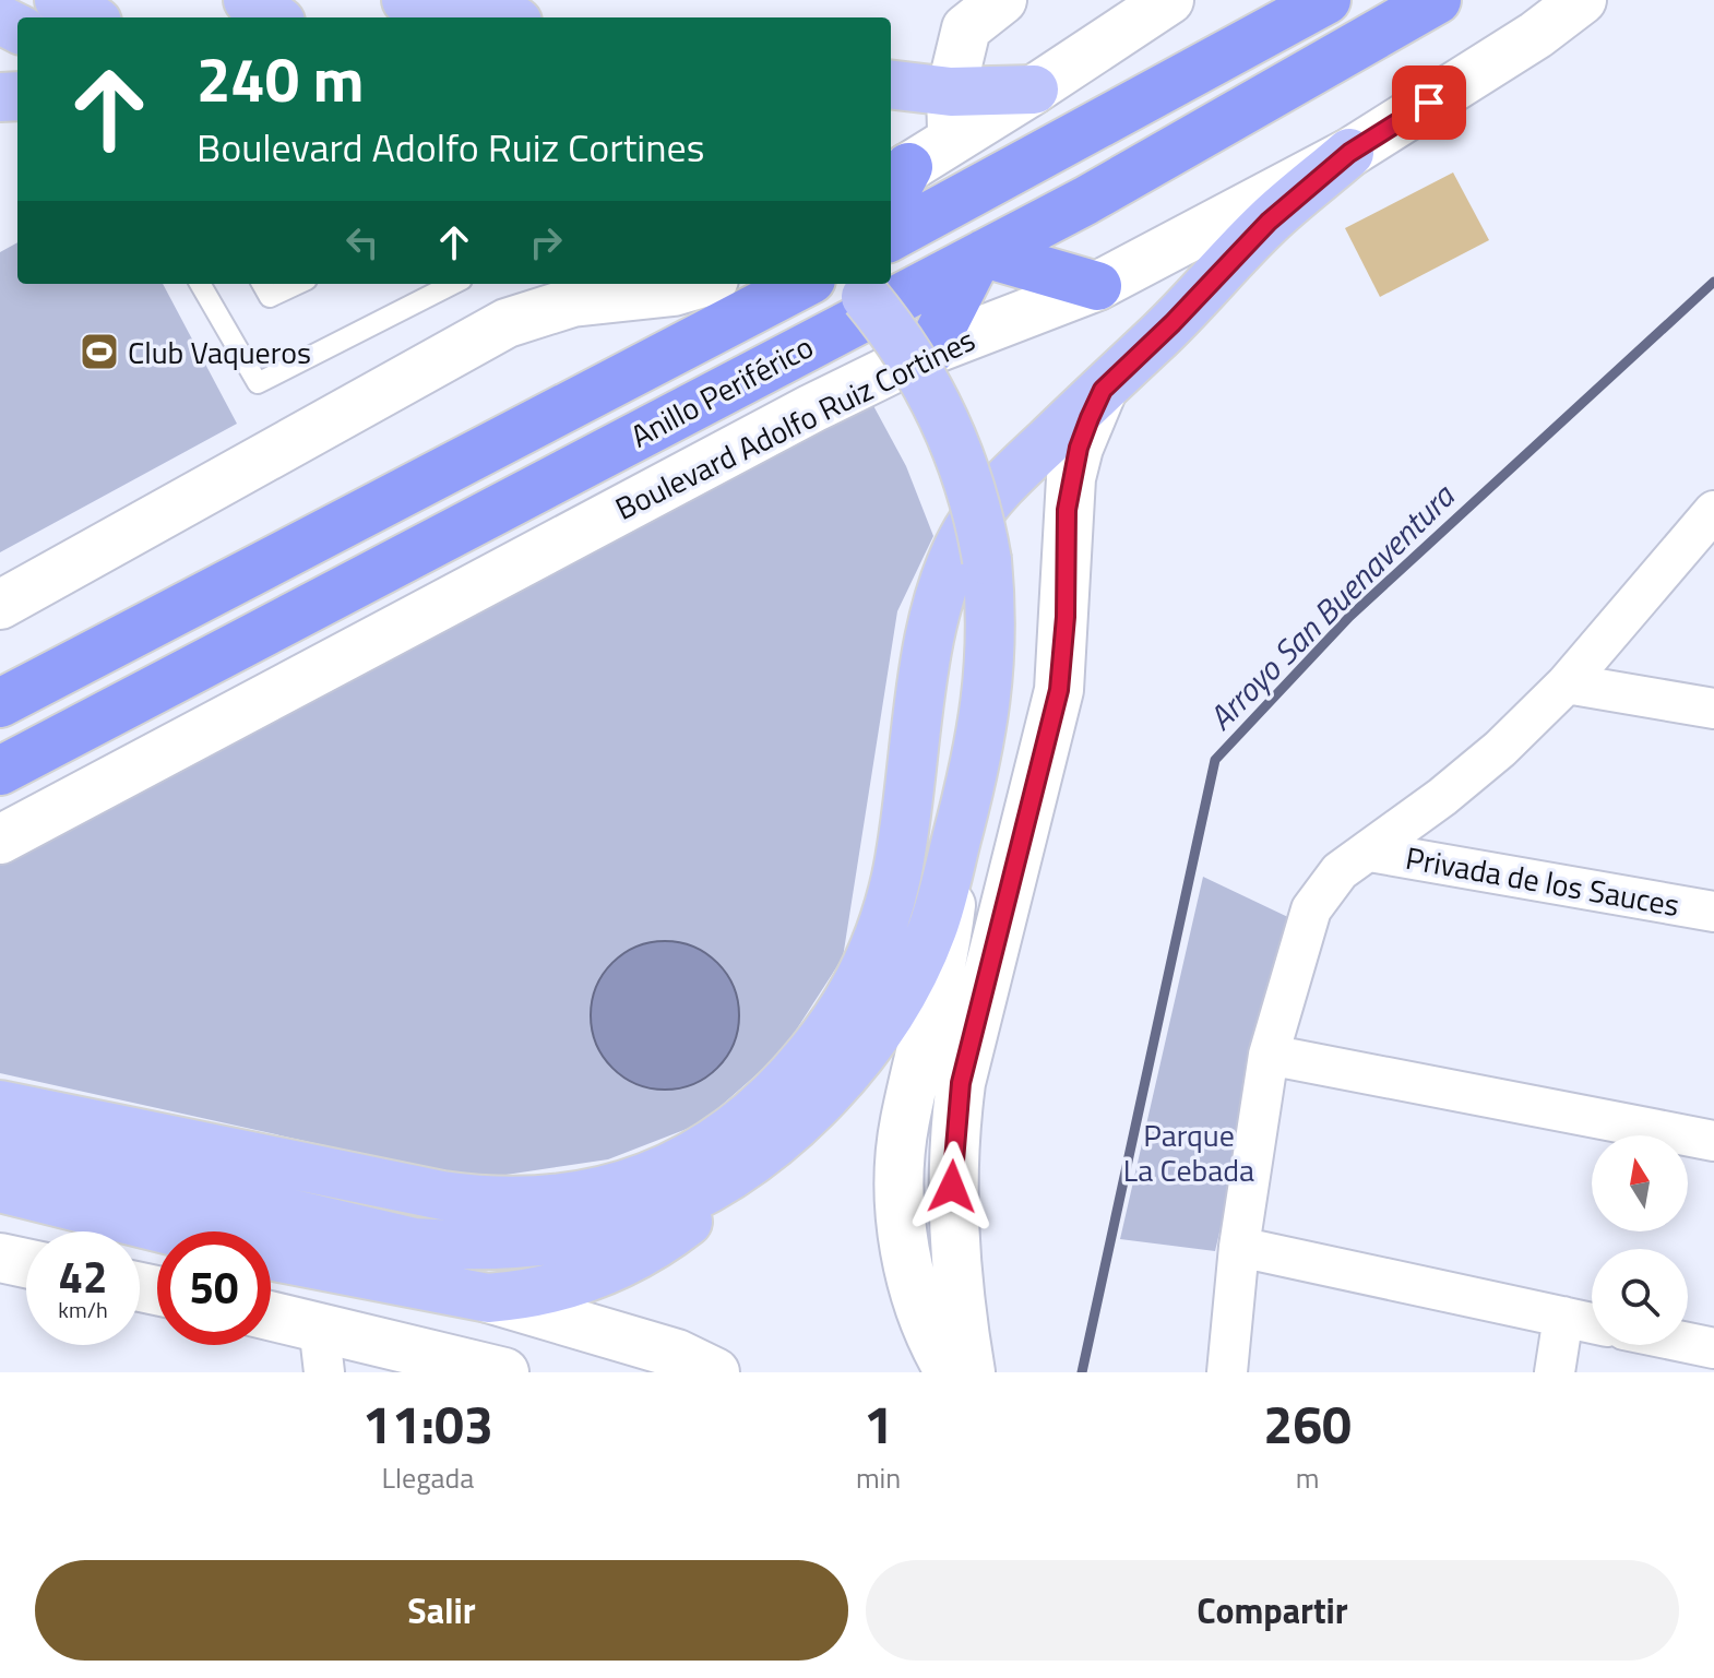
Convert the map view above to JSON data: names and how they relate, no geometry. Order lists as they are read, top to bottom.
{
  "streets": {
    "highway": ["Anillo Periférico"],
    "main road": ["Boulevard Adolfo Ruiz Cortines"],
    "street": ["Privada de los Sauces"]
  },
  "water": ["Arroyo San Buenaventura"],
  "parks": ["Parque La Cebada"],
  "places": {
    "sports": ["Club Vaqueros"]
  },
  "north": "top",
  "page": {
    "turn": ["240 m", "Boulevard Adolfo Ruiz Cortines"],
    "speed": "42 km/h",
    "limit": "50",
    "eta": [
      "11:03",
      "Llegada",
      "1",
      "min",
      "260",
      "m"
    ],
    "buttons": ["Salir", "Compartir"]
  }
}
